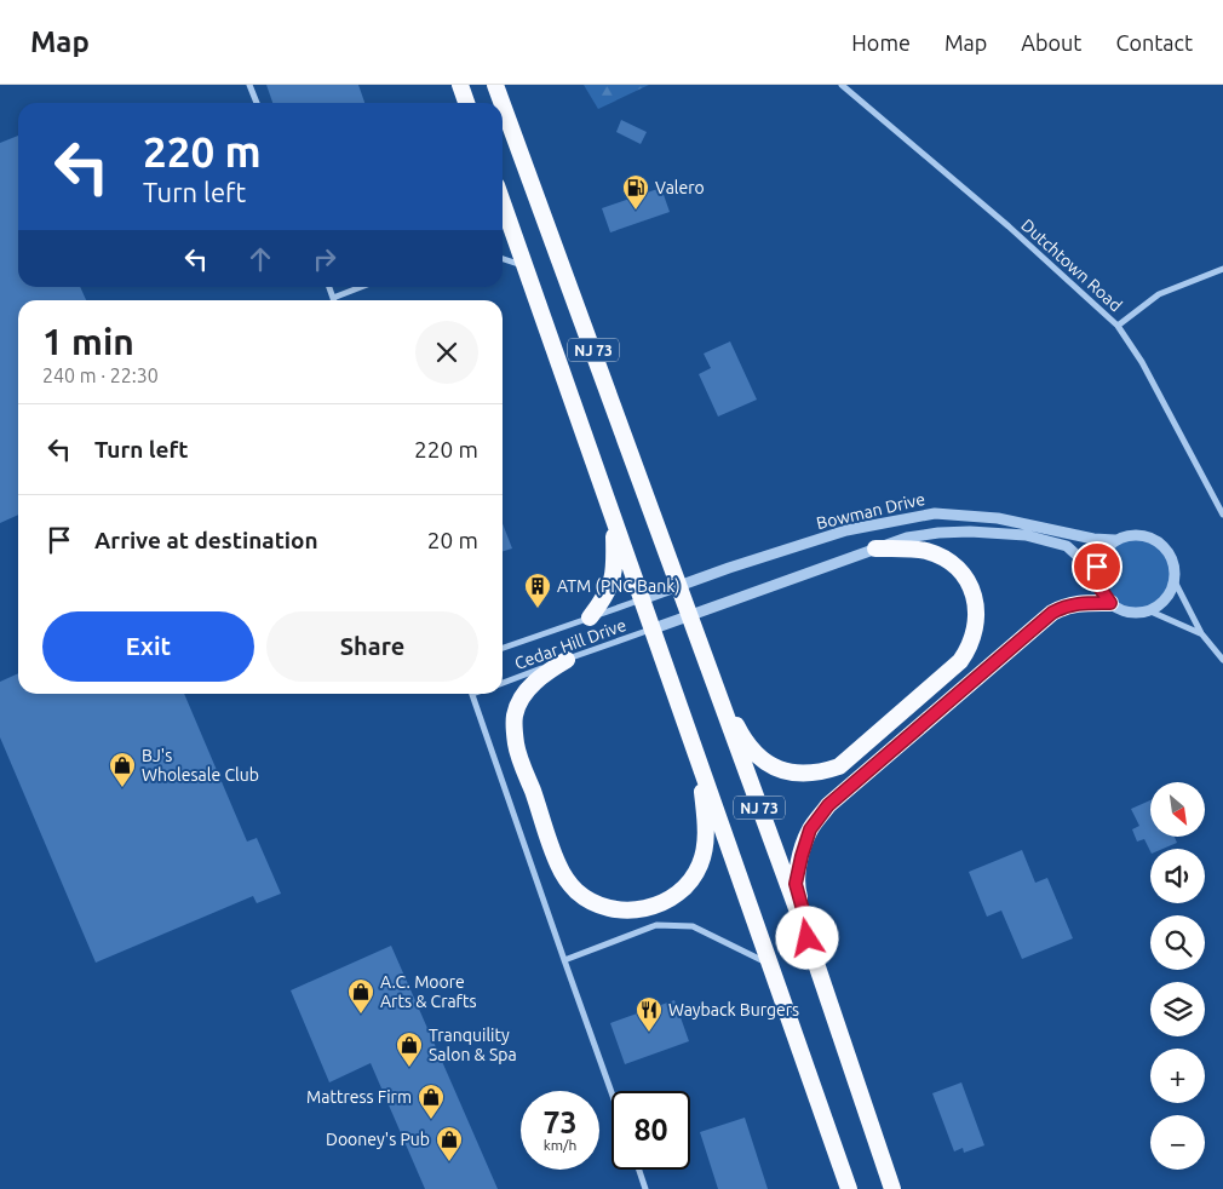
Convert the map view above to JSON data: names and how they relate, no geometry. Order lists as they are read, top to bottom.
{
  "streets": {
    "highway": ["NJ 73"],
    "street": ["Dutchtown Road", "Bowman Drive", "Cedar Hill Drive"]
  },
  "crossings": [
    ["NJ 73", "Bowman Drive"],
    ["NJ 73", "Cedar Hill Drive"],
    ["Bowman Drive", "Cedar Hill Drive"]
  ],
  "places": {
    "fuel station": ["Valero"],
    "building": ["ATM (PNC Bank)"],
    "shop": [
      "BJ's Wholesale Club",
      "A.C. Moore Arts & Crafts",
      "Tranquility Salon & Spa",
      "Mattress Firm",
      "Dooney's Pub"
    ],
    "restaurant": ["Wayback Burgers"]
  },
  "north": "bottom right",
  "page": {
    "header": "Map",
    "nav": [
      "Home",
      "Map",
      "About",
      "Contact"
    ],
    "turn": ["220 m", "Turn left"],
    "heading": ["1 min", "240 m · 22:30"],
    "list": [
      {
        "name": "Turn left",
        "value": "220 m"
      },
      {
        "name": "Arrive at destination",
        "value": "20 m"
      }
    ],
    "buttons": ["Exit", "Share"],
    "map_buttons": ["+", "−"],
    "speed": "73 km/h",
    "limit": "80"
  }
}
